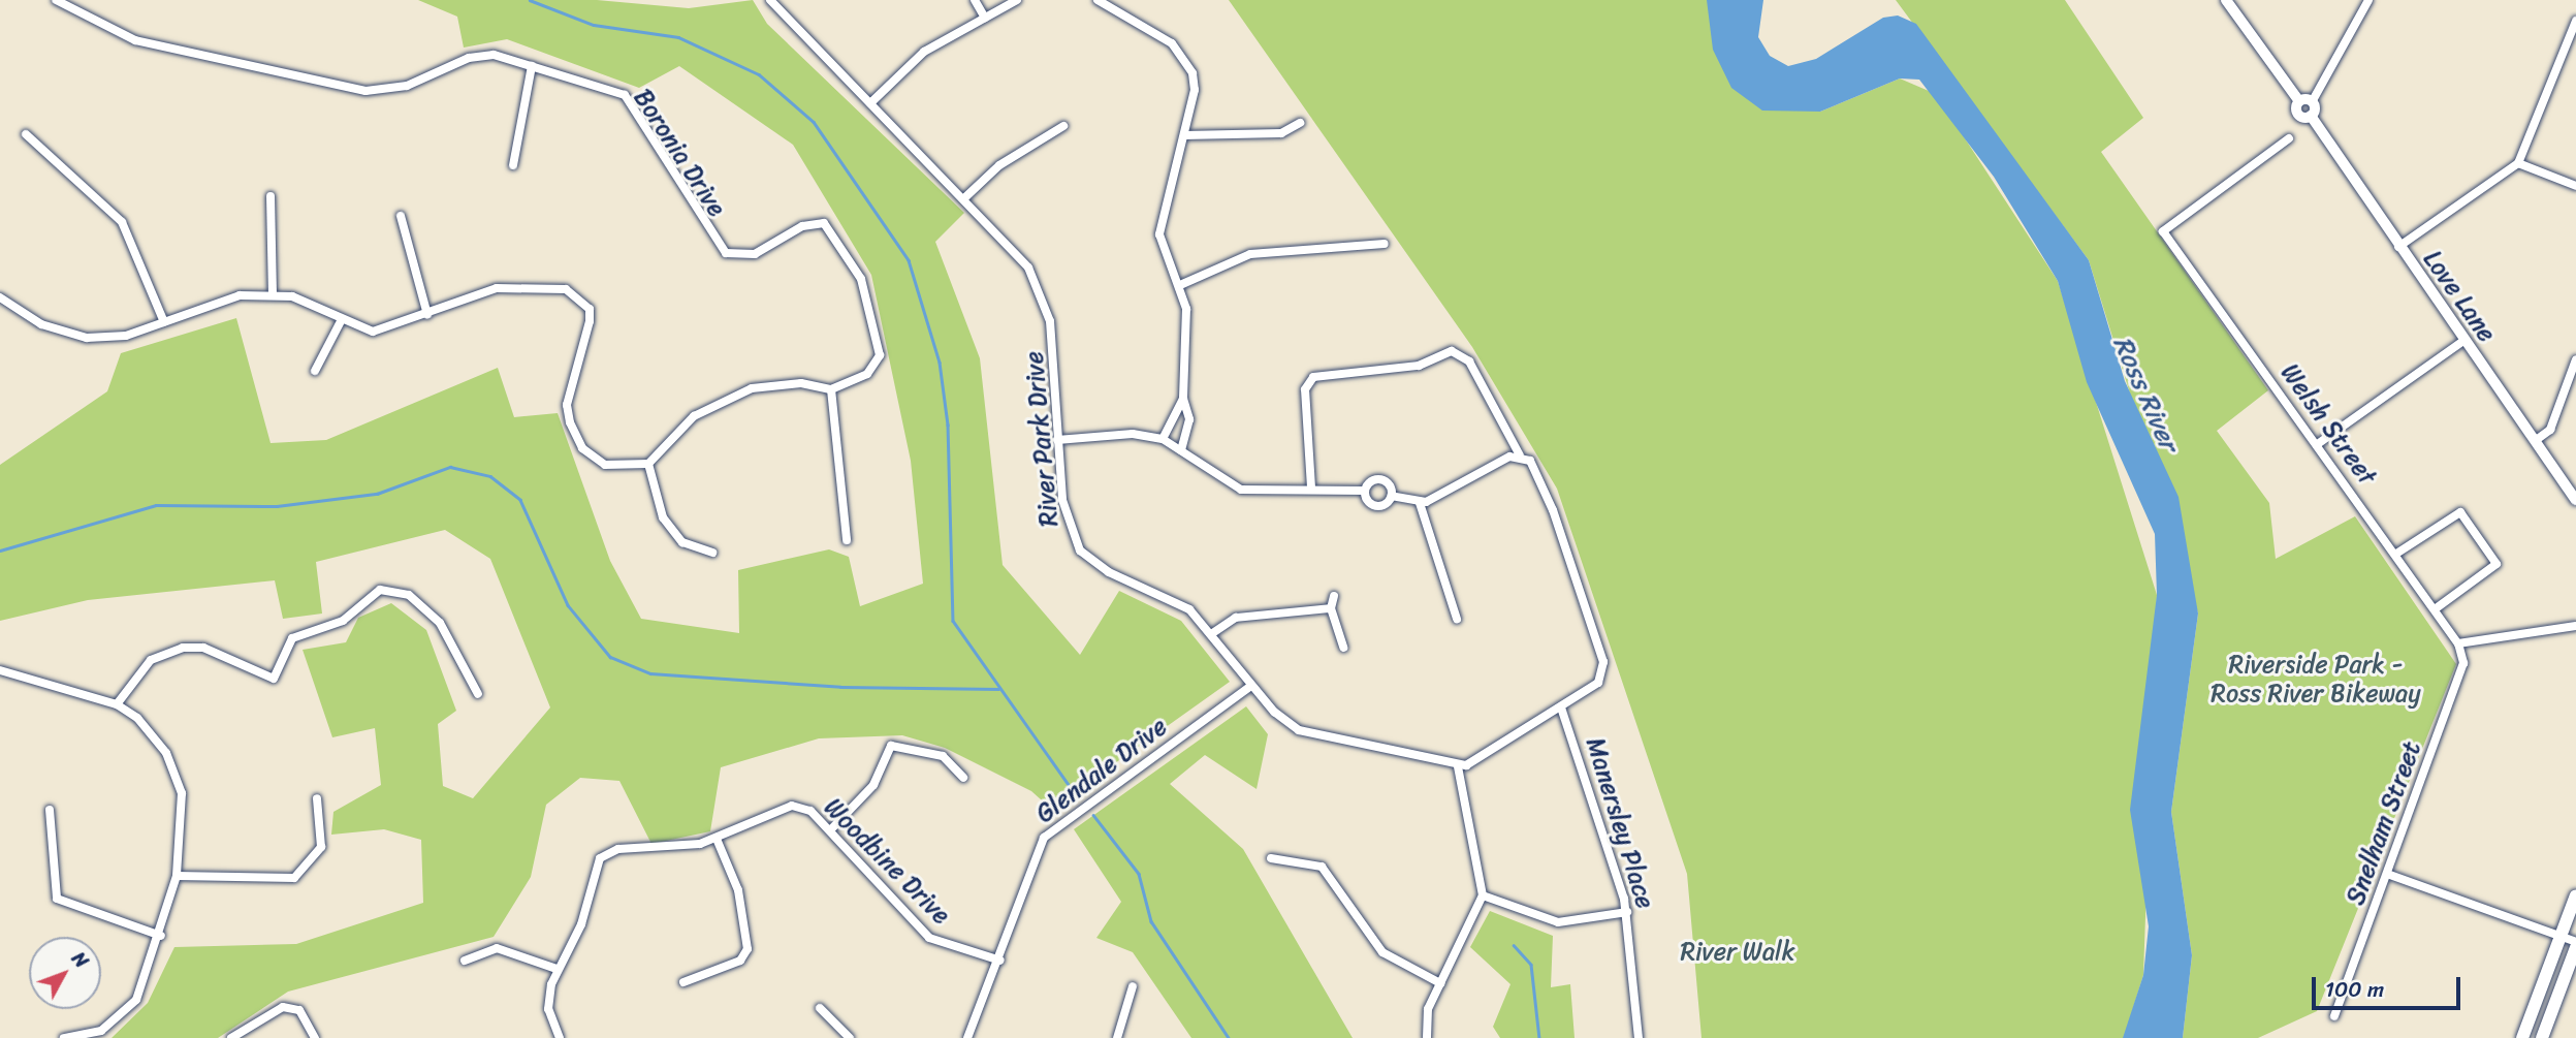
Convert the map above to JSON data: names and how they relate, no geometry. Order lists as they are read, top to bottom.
{
  "streets": {
    "street": [
      "Boronia Drive",
      "Love Lane",
      "Welsh Street",
      "River Park Drive",
      "Glendale Drive",
      "Manersley Place",
      "Snelham Street",
      "Woodbine Drive"
    ]
  },
  "crossings": [
    ["Welsh Street", "Snelham Street"],
    ["River Park Drive", "Glendale Drive"],
    ["Glendale Drive", "Woodbine Drive"]
  ],
  "water": ["Ross River"],
  "parks": ["Riverside Park - Ross River Bikeway", "River Walk"],
  "scale_bar": "100 m",
  "north": "top right"
}
